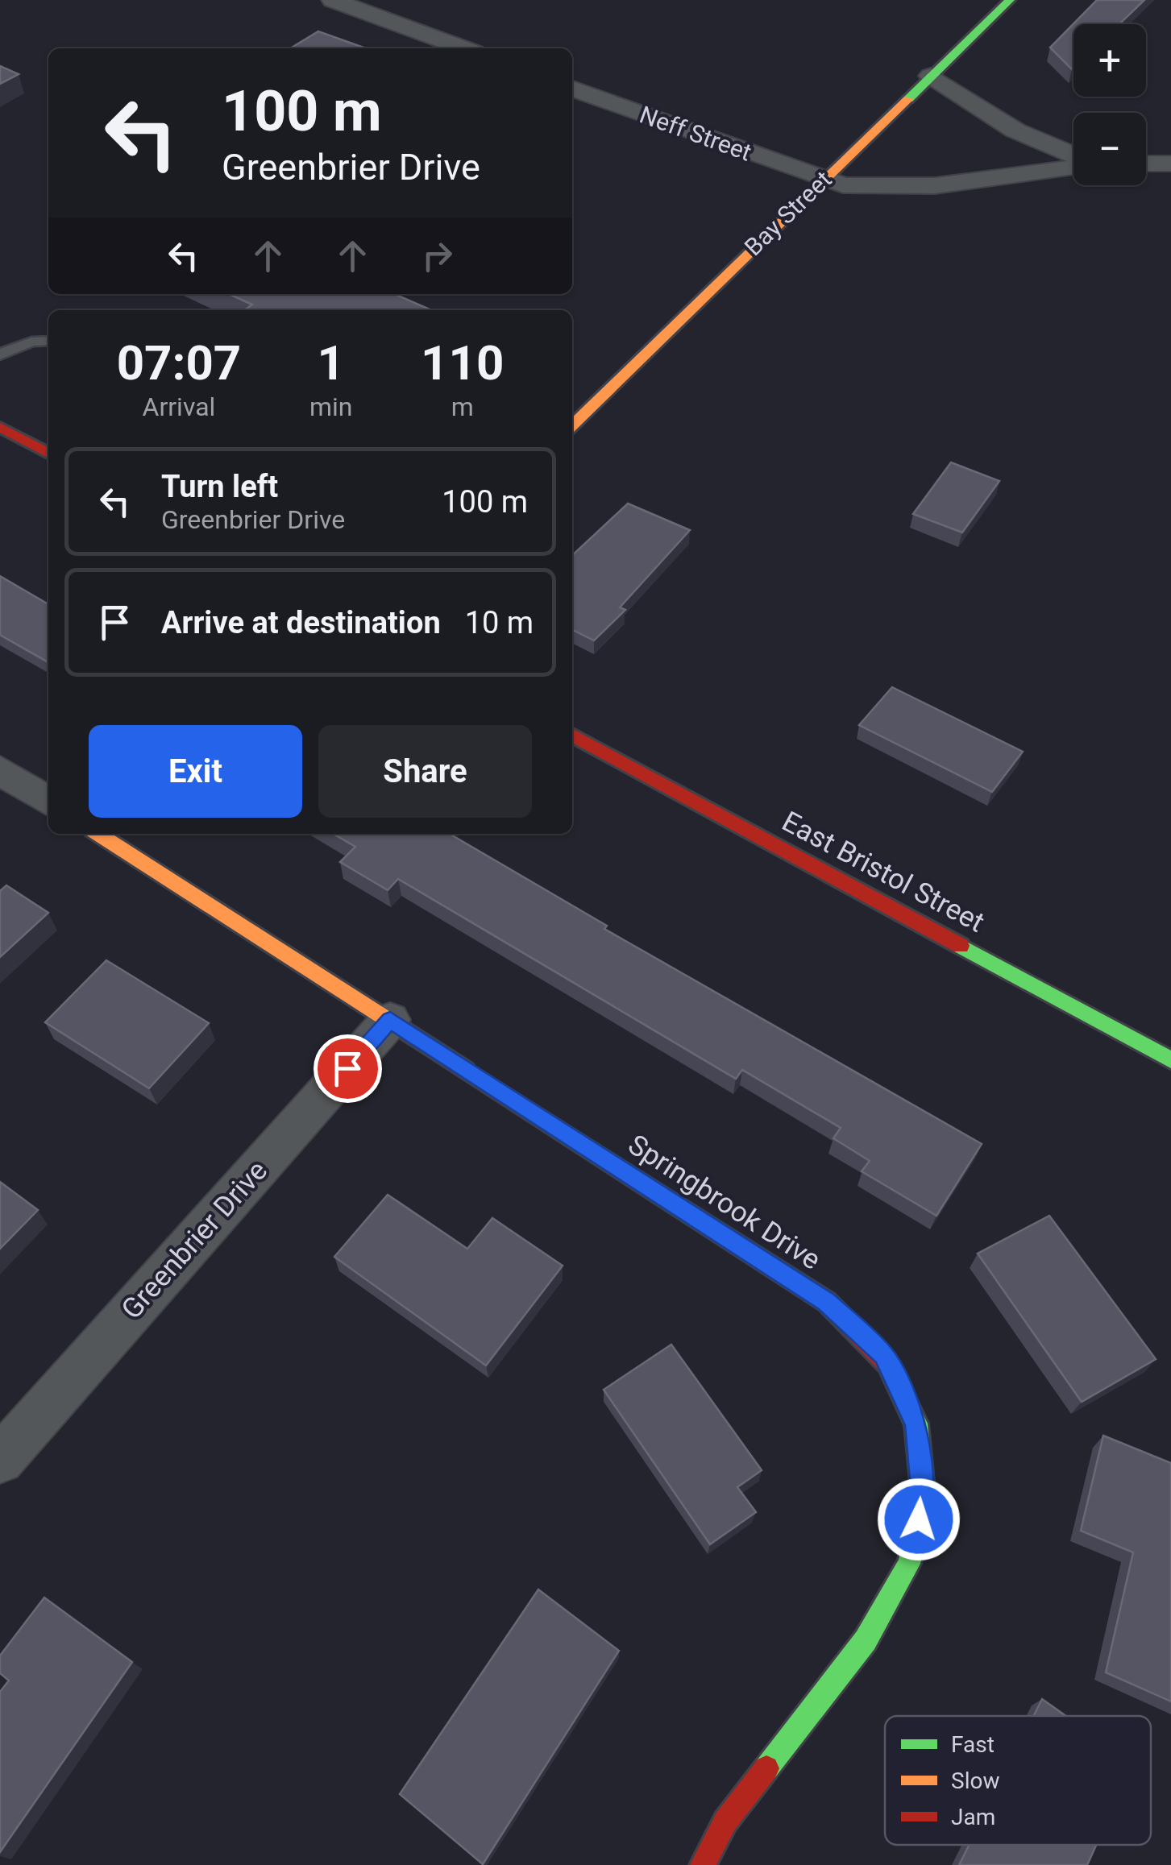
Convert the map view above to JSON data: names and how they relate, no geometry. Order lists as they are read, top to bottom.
{
  "streets": {
    "street": [
      "Neff Street",
      "Bay Street",
      "East Bristol Street",
      "Springbrook Drive",
      "Greenbrier Drive"
    ]
  },
  "crossings": [
    ["Neff Street", "Bay Street"],
    ["Springbrook Drive", "Greenbrier Drive"]
  ],
  "legend": ["Fast", "Slow", "Jam"],
  "page": {
    "map_buttons": ["+", "−"],
    "turn": ["100 m", "Greenbrier Drive"],
    "eta": [
      "07:07",
      "Arrival",
      "1",
      "min",
      "110",
      "m"
    ],
    "list": [
      {
        "name": "Turn left",
        "note": "Greenbrier Drive",
        "value": "100 m"
      },
      {
        "name": "Arrive at destination",
        "value": "10 m"
      }
    ],
    "buttons": ["Exit", "Share"]
  }
}
